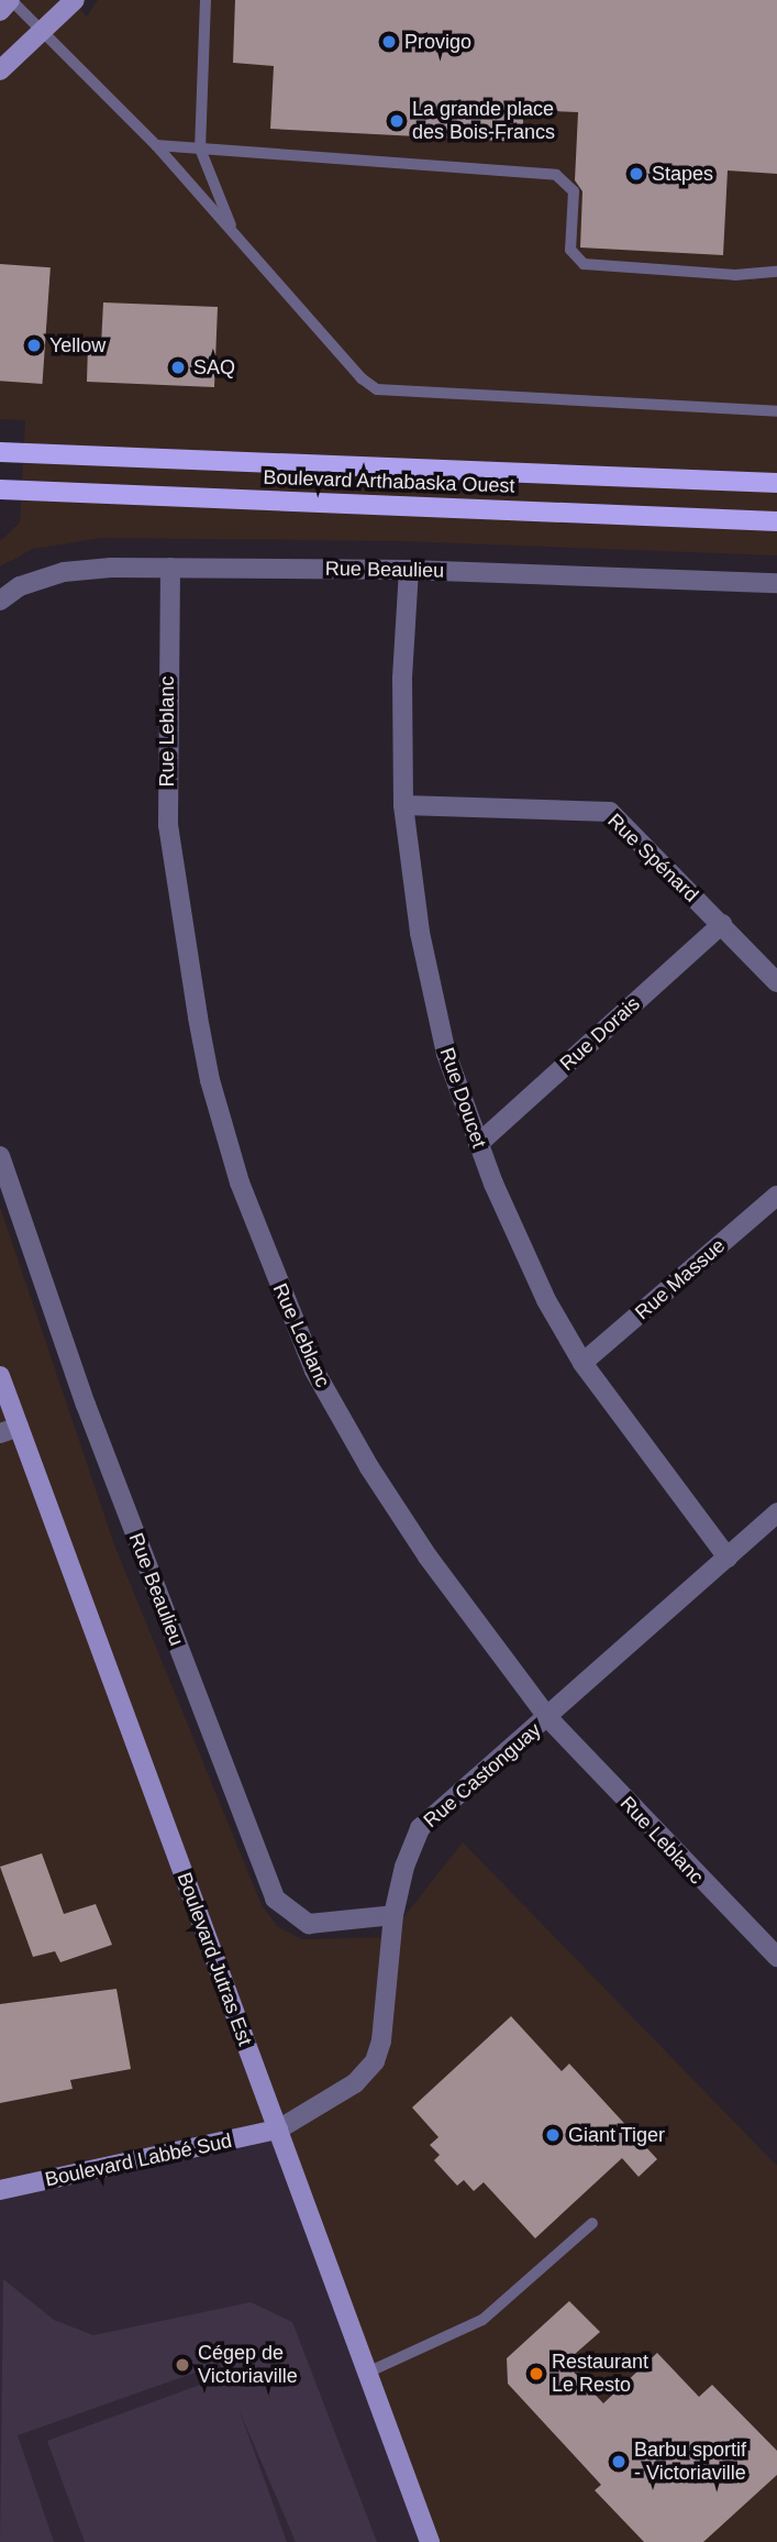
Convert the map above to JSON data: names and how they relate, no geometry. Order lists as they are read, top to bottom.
{
  "streets": {
    "main road": ["Boulevard Arthabaska Ouest", "Boulevard Jutras Est", "Boulevard Labbé Sud"],
    "street": [
      "Rue Beaulieu",
      "Rue Leblanc",
      "Rue Spénard",
      "Rue Dorais",
      "Rue Doucet",
      "Rue Massue",
      "Rue Castonguay"
    ]
  },
  "crossings": [
    ["Rue Beaulieu", "Rue Leblanc"],
    ["Rue Beaulieu", "Rue Doucet"],
    ["Rue Beaulieu", "Rue Castonguay"],
    ["Rue Leblanc", "Rue Castonguay"],
    ["Rue Spénard", "Rue Dorais"],
    ["Rue Spénard", "Rue Doucet"],
    ["Rue Dorais", "Rue Doucet"],
    ["Rue Doucet", "Rue Massue"],
    ["Rue Doucet", "Rue Castonguay"],
    ["Rue Castonguay", "Boulevard Jutras Est"],
    ["Rue Castonguay", "Boulevard Labbé Sud"],
    ["Boulevard Jutras Est", "Boulevard Labbé Sud"]
  ],
  "places": [
    "Provigo",
    "La grande place des Bois-Francs",
    "Stapes",
    "Yellow",
    "SAQ",
    "Giant Tiger",
    "Cégep de Victoriaville",
    "Restaurant Le Resto",
    "Barbu sportif - Victoriaville"
  ]
}
